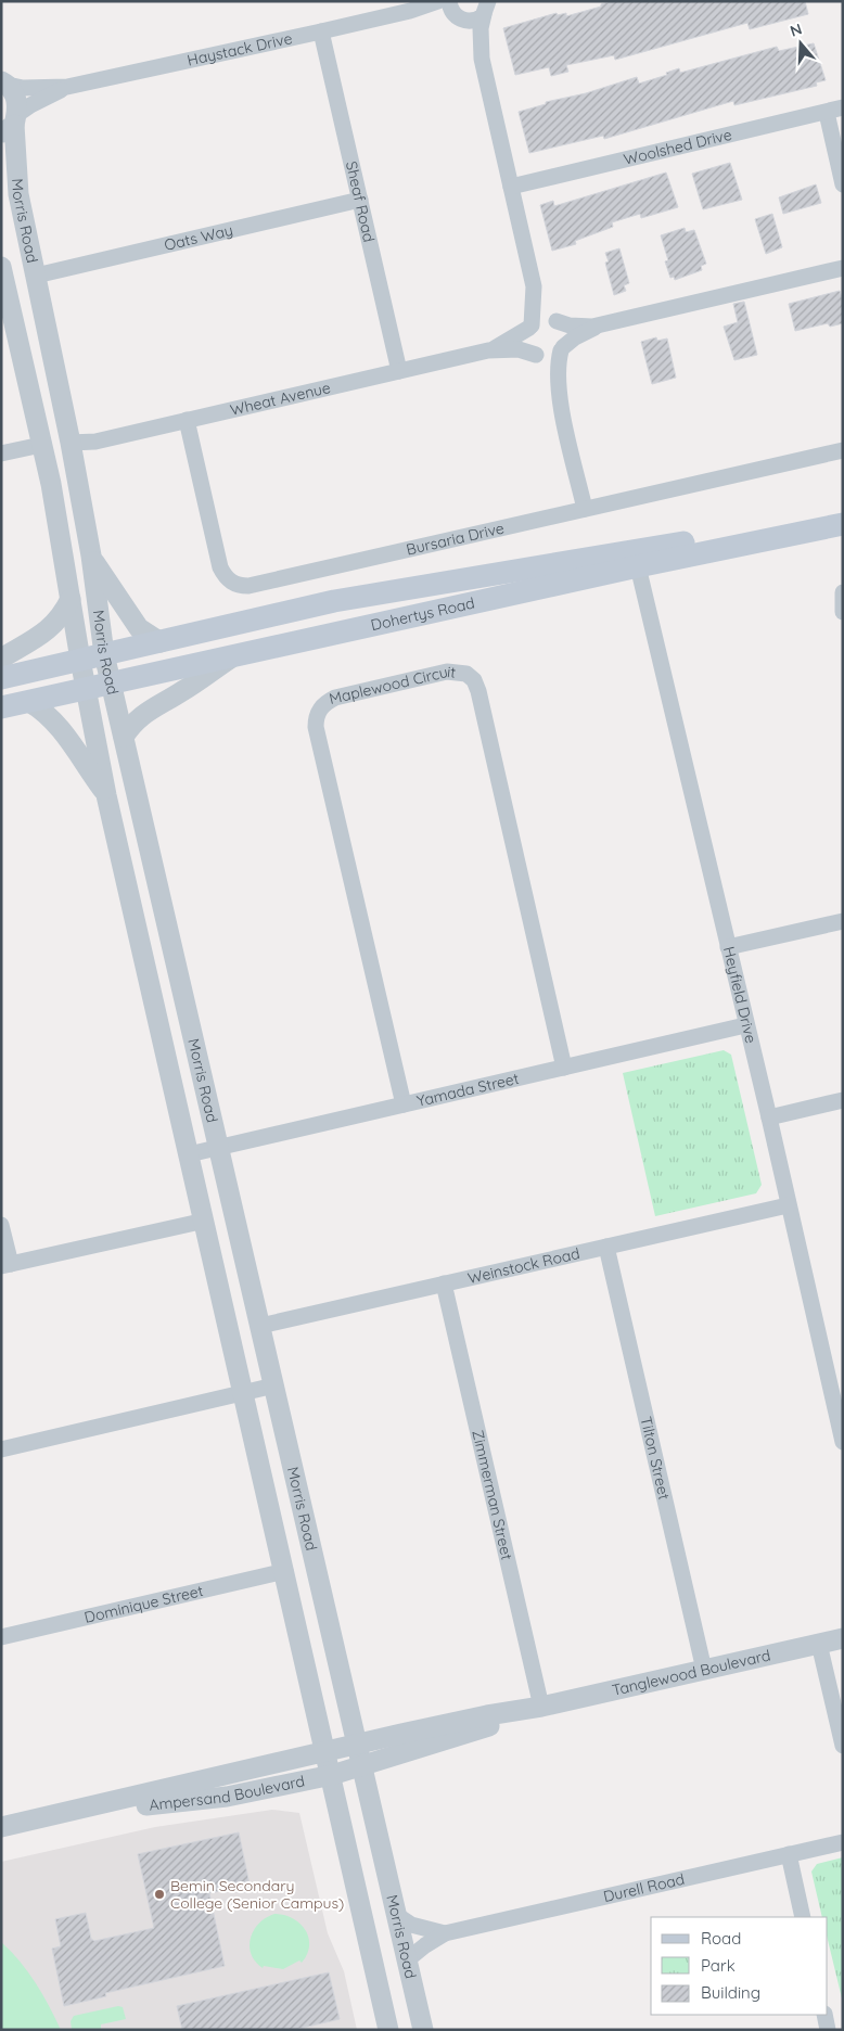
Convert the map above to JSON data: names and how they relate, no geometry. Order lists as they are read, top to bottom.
{
  "streets": {
    "main road": ["Dohertys Road"],
    "street": [
      "Haystack Drive",
      "Woolshed Drive",
      "Sheaf Road",
      "Morris Road",
      "Oats Way",
      "Wheat Avenue",
      "Bursaria Drive",
      "Maplewood Circuit",
      "Heyfield Drive",
      "Yamada Street",
      "Weinstock Road",
      "Tilton Street",
      "Zimmerman Street",
      "Dominique Street",
      "Tanglewood Boulevard",
      "Ampersand Boulevard",
      "Durell Road"
    ]
  },
  "crossings": [
    ["Haystack Drive", "Sheaf Road"],
    ["Haystack Drive", "Morris Road"],
    ["Sheaf Road", "Oats Way"],
    ["Sheaf Road", "Wheat Avenue"],
    ["Morris Road", "Oats Way"],
    ["Morris Road", "Wheat Avenue"],
    ["Morris Road", "Dohertys Road"],
    ["Morris Road", "Yamada Street"],
    ["Morris Road", "Weinstock Road"],
    ["Morris Road", "Dominique Street"],
    ["Morris Road", "Tanglewood Boulevard"],
    ["Morris Road", "Ampersand Boulevard"],
    ["Morris Road", "Durell Road"],
    ["Wheat Avenue", "Bursaria Drive"],
    ["Dohertys Road", "Heyfield Drive"],
    ["Maplewood Circuit", "Yamada Street"],
    ["Heyfield Drive", "Yamada Street"],
    ["Heyfield Drive", "Weinstock Road"],
    ["Weinstock Road", "Tilton Street"],
    ["Weinstock Road", "Zimmerman Street"],
    ["Tilton Street", "Tanglewood Boulevard"],
    ["Zimmerman Street", "Tanglewood Boulevard"],
    ["Tanglewood Boulevard", "Ampersand Boulevard"]
  ],
  "places": ["Bemin Secondary College (Senior Campus)"],
  "legend": ["Road", "Park", "Building"],
  "north": "top"
}
